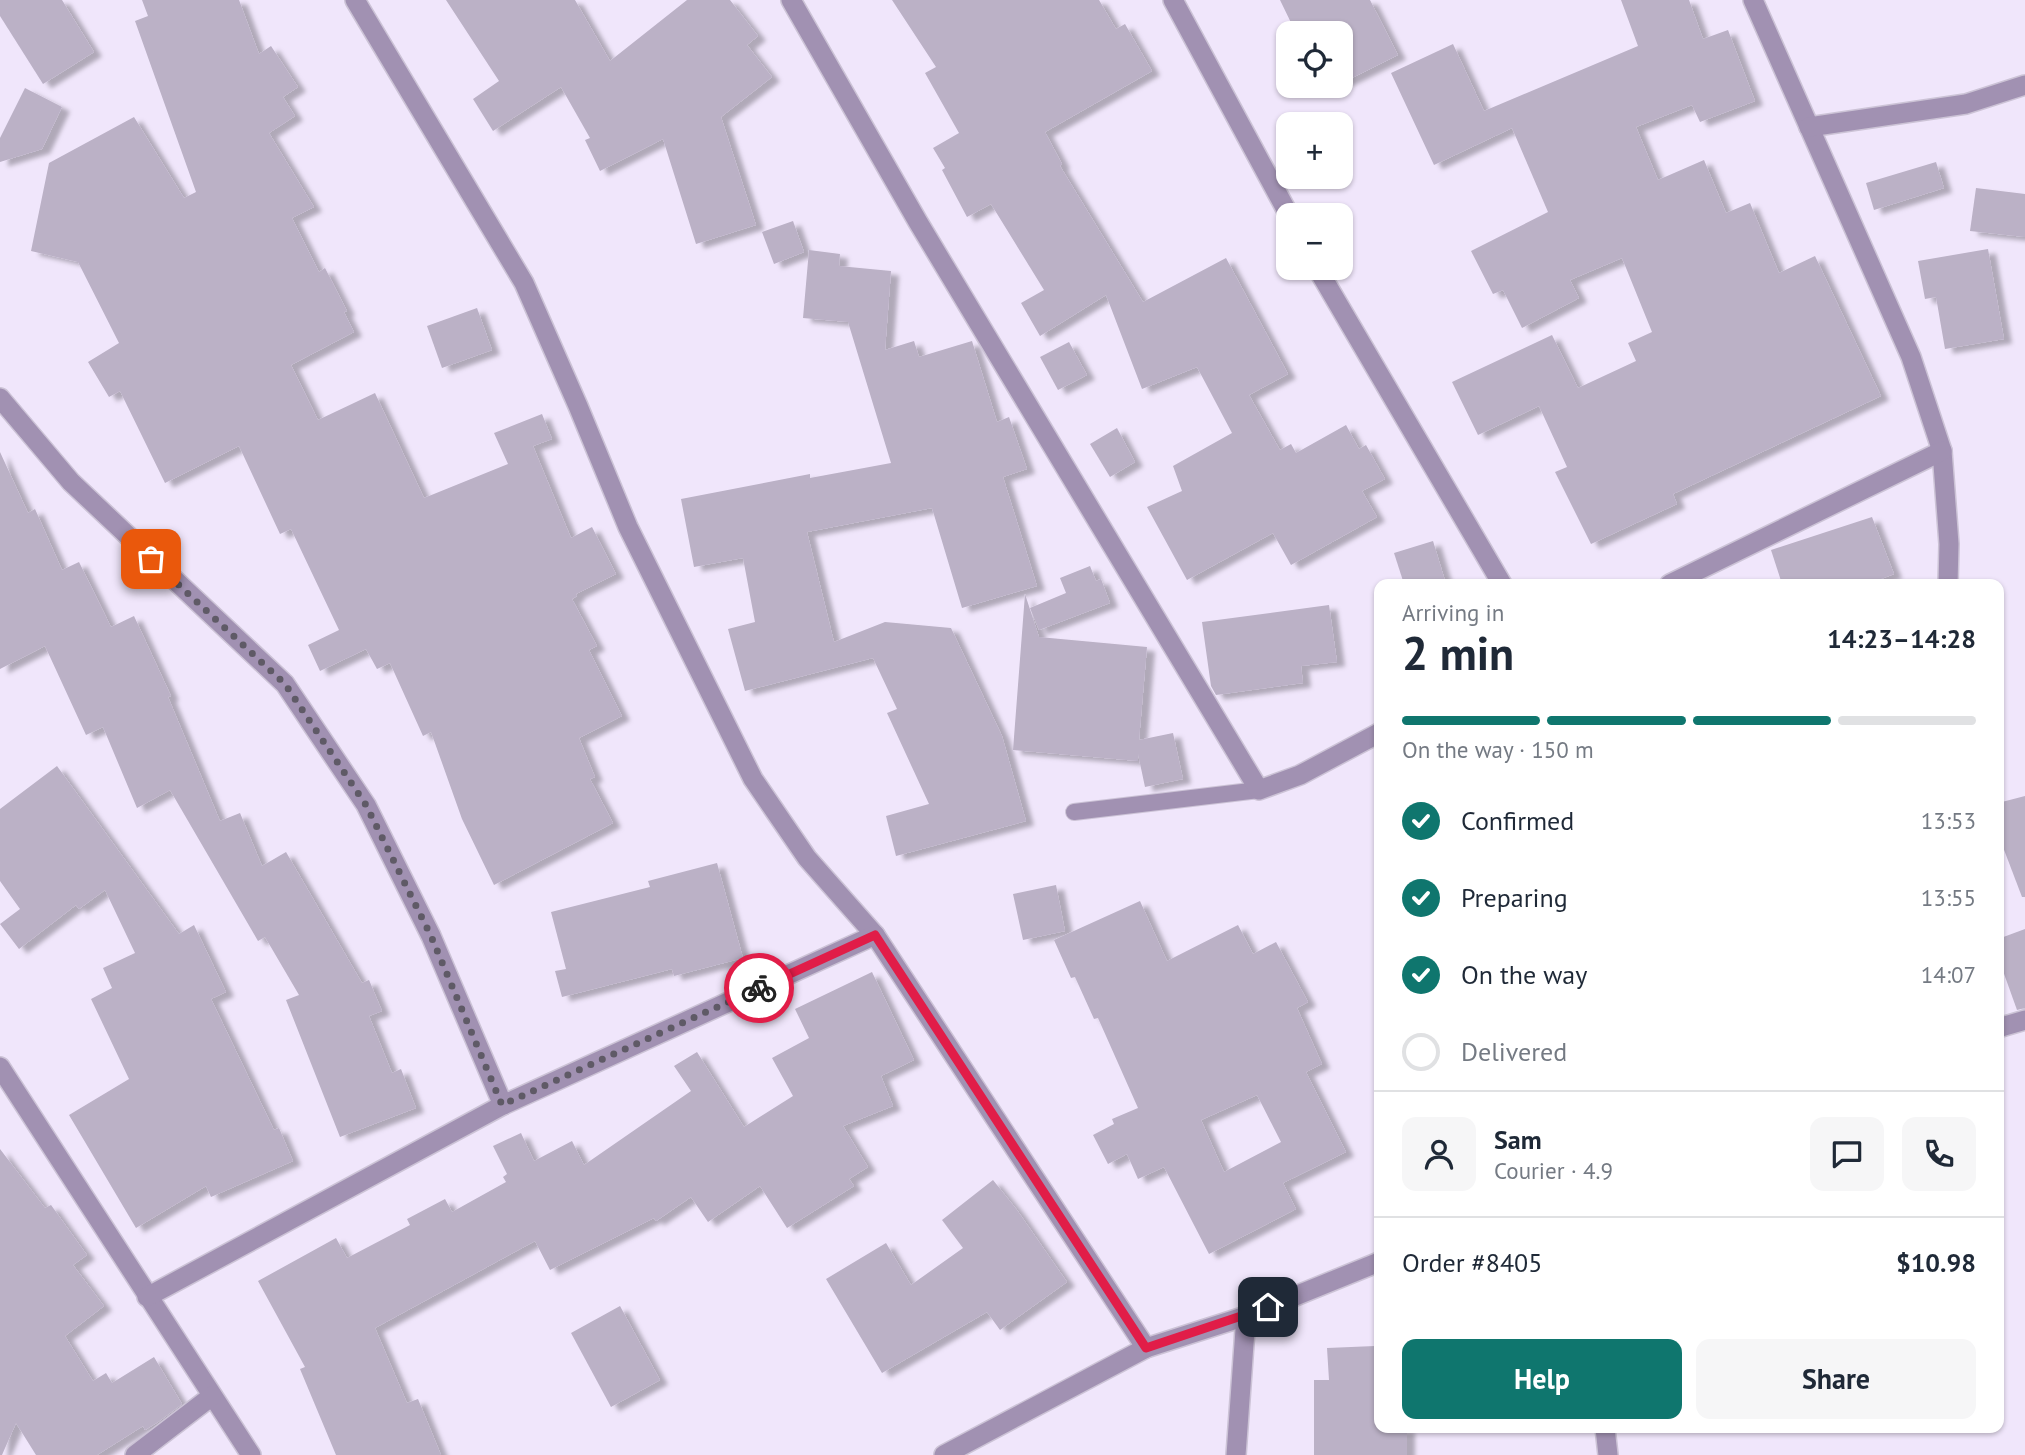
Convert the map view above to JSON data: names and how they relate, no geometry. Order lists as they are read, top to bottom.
{
  "page": {
    "map_buttons": ["+", "−"],
    "heading": ["2 min", "Arriving in", "14:23–14:28"],
    "panel": [
      "Sam",
      "Courier · 4.9",
      "Order #8405",
      "$10.98"
    ],
    "bar": "On the way · 150 m",
    "list": [
      ["Confirmed", "13:53"],
      ["Preparing", "13:55"],
      ["On the way", "14:07"],
      "Delivered"
    ],
    "buttons": ["Help", "Share"]
  }
}
